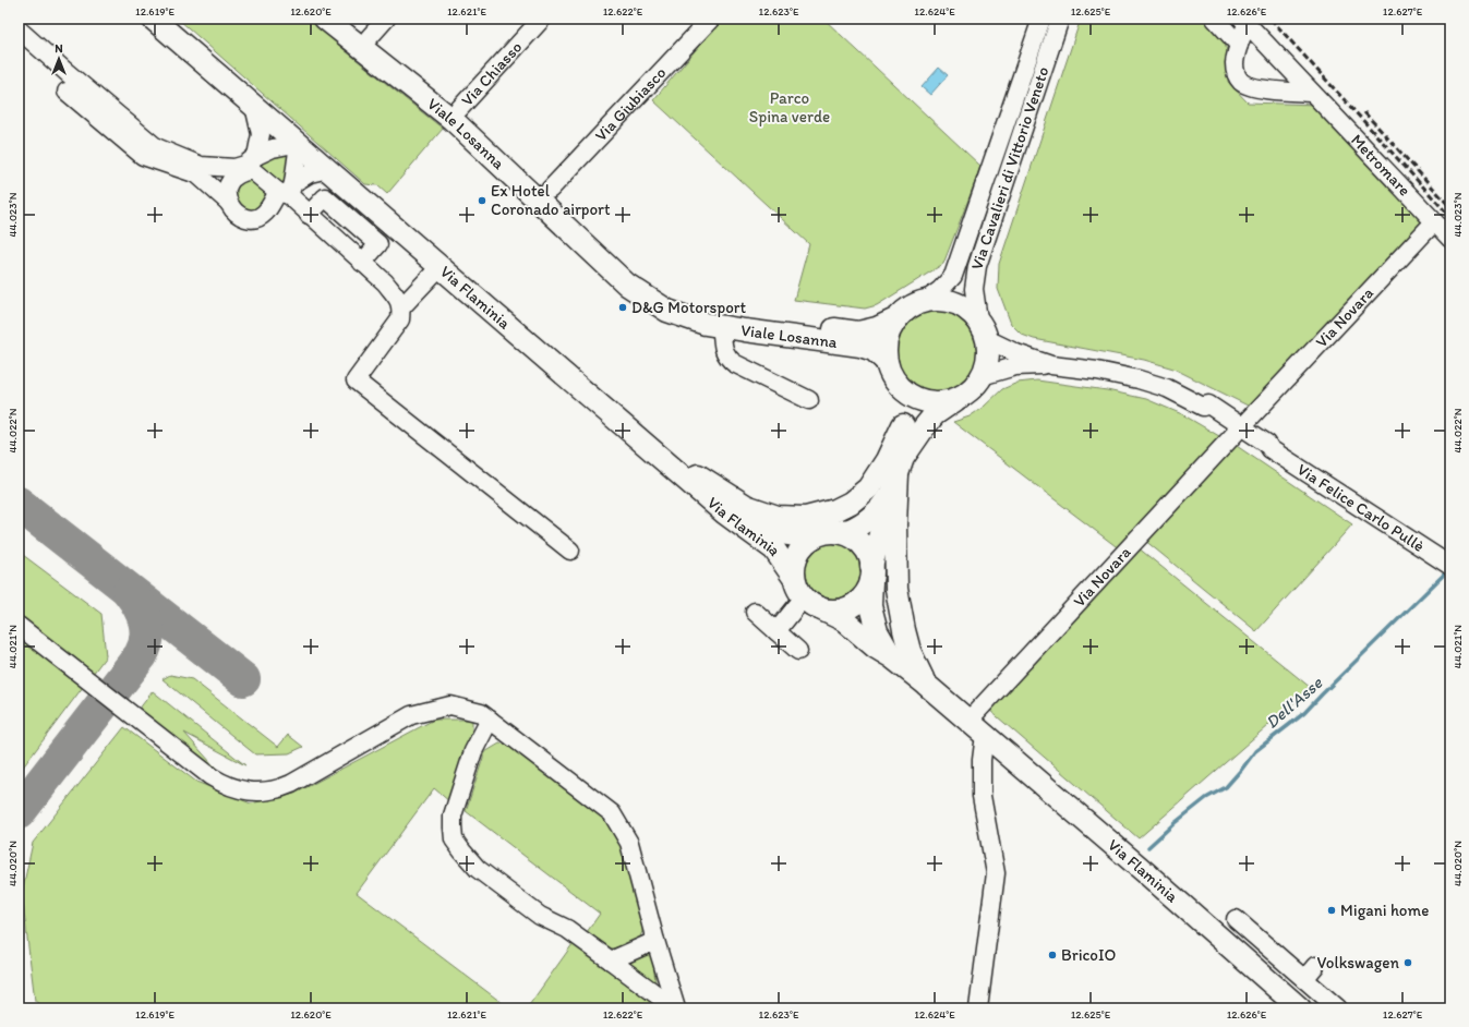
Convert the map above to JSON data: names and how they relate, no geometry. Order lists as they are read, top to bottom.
{
  "streets": {
    "main road": ["Viale Losanna", "Via Cavalieri di Vittorio Veneto", "Via Flaminia"],
    "street": [
      "Via Chiasso",
      "Via Giubiasco",
      "Metromare",
      "Via Novara",
      "Via Felice Carlo Pullè"
    ]
  },
  "crossings": [
    ["Via Chiasso", "Viale Losanna"],
    ["Via Giubiasco", "Viale Losanna"],
    ["Viale Losanna", "Via Cavalieri di Vittorio Veneto"],
    ["Viale Losanna", "Via Felice Carlo Pullè"],
    ["Via Cavalieri di Vittorio Veneto", "Via Felice Carlo Pullè"],
    ["Via Flaminia", "Via Novara"],
    ["Via Novara", "Via Felice Carlo Pullè"]
  ],
  "water": ["Dell'Asse"],
  "parks": ["Parco Spina verde"],
  "places": [
    "Ex Hotel Coronado airport",
    "D&G Motorsport",
    "Migani home",
    "BricoIO",
    "Volkswagen"
  ],
  "north": "top",
  "coordinates": [
    "12.619°E",
    "12.620°E",
    "12.621°E",
    "12.622°E",
    "12.623°E",
    "12.624°E",
    "12.625°E",
    "12.626°E",
    "12.627°E",
    "44.023°N",
    "44.022°N",
    "44.021°N",
    "44.020°N"
  ]
}
